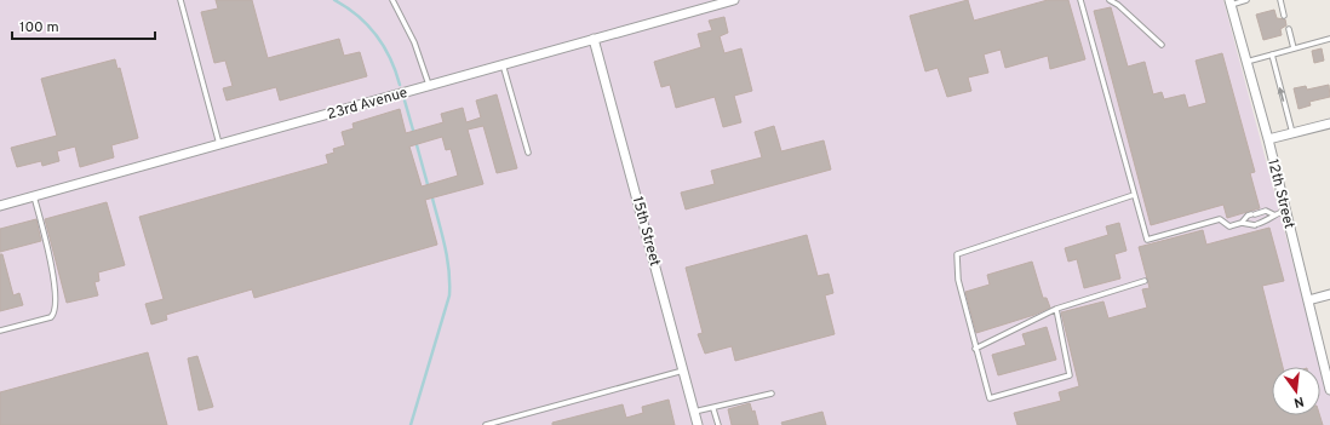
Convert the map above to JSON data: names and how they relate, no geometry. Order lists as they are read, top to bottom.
{
  "streets": {
    "street": ["23rd Avenue", "12th Street", "15th Street"]
  },
  "crossings": [
    ["23rd Avenue", "15th Street"]
  ],
  "scale_bar": "100 m",
  "north": "bottom"
}
